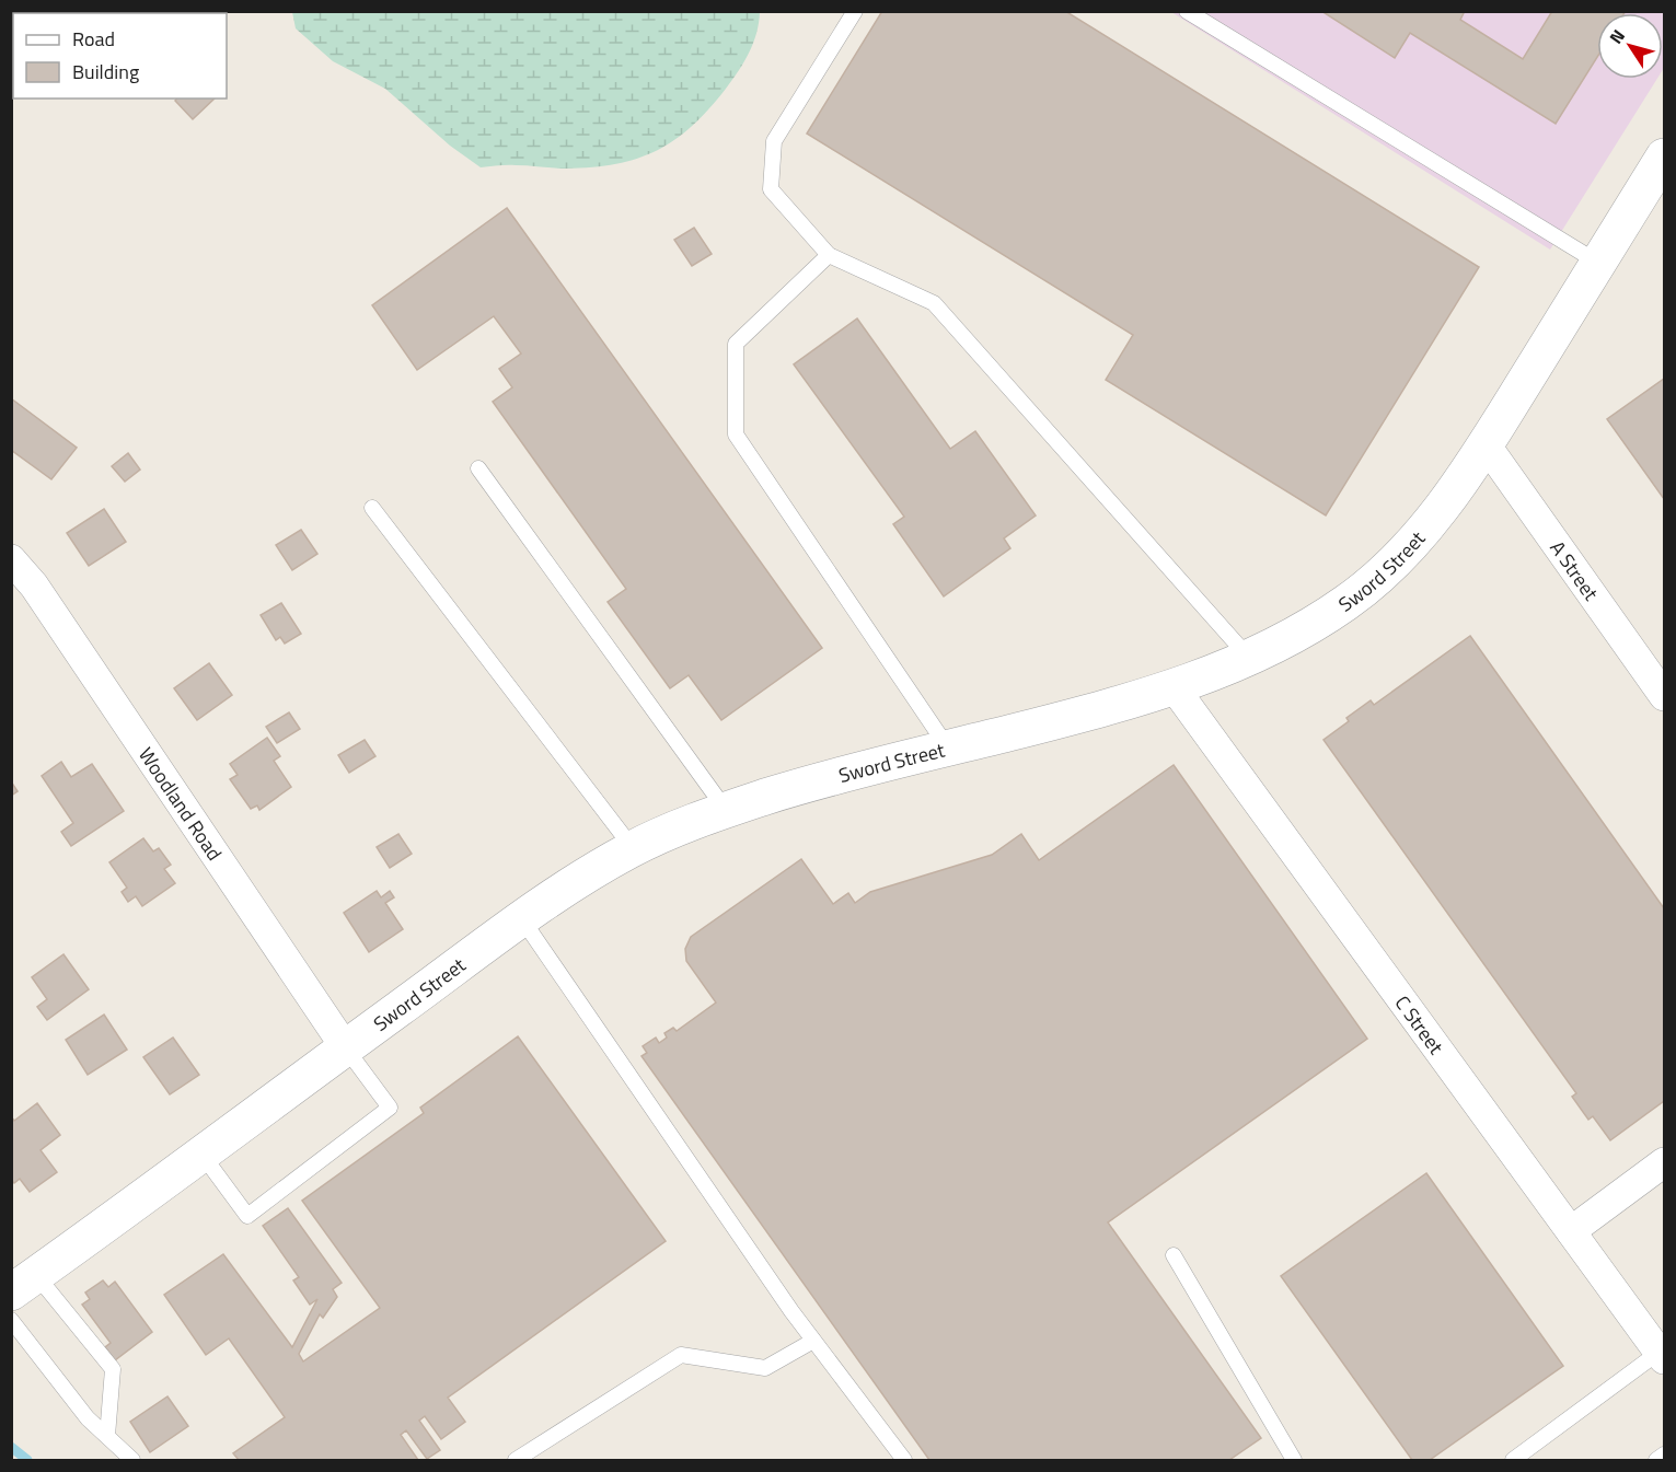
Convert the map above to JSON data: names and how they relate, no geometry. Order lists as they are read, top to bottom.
{
  "streets": {
    "street": [
      "Sword Street",
      "A Street",
      "Woodland Road",
      "C Street"
    ]
  },
  "crossings": [
    ["Sword Street", "A Street"],
    ["Sword Street", "Woodland Road"],
    ["Sword Street", "C Street"]
  ],
  "legend": ["Road", "Building"],
  "north": "top left"
}
